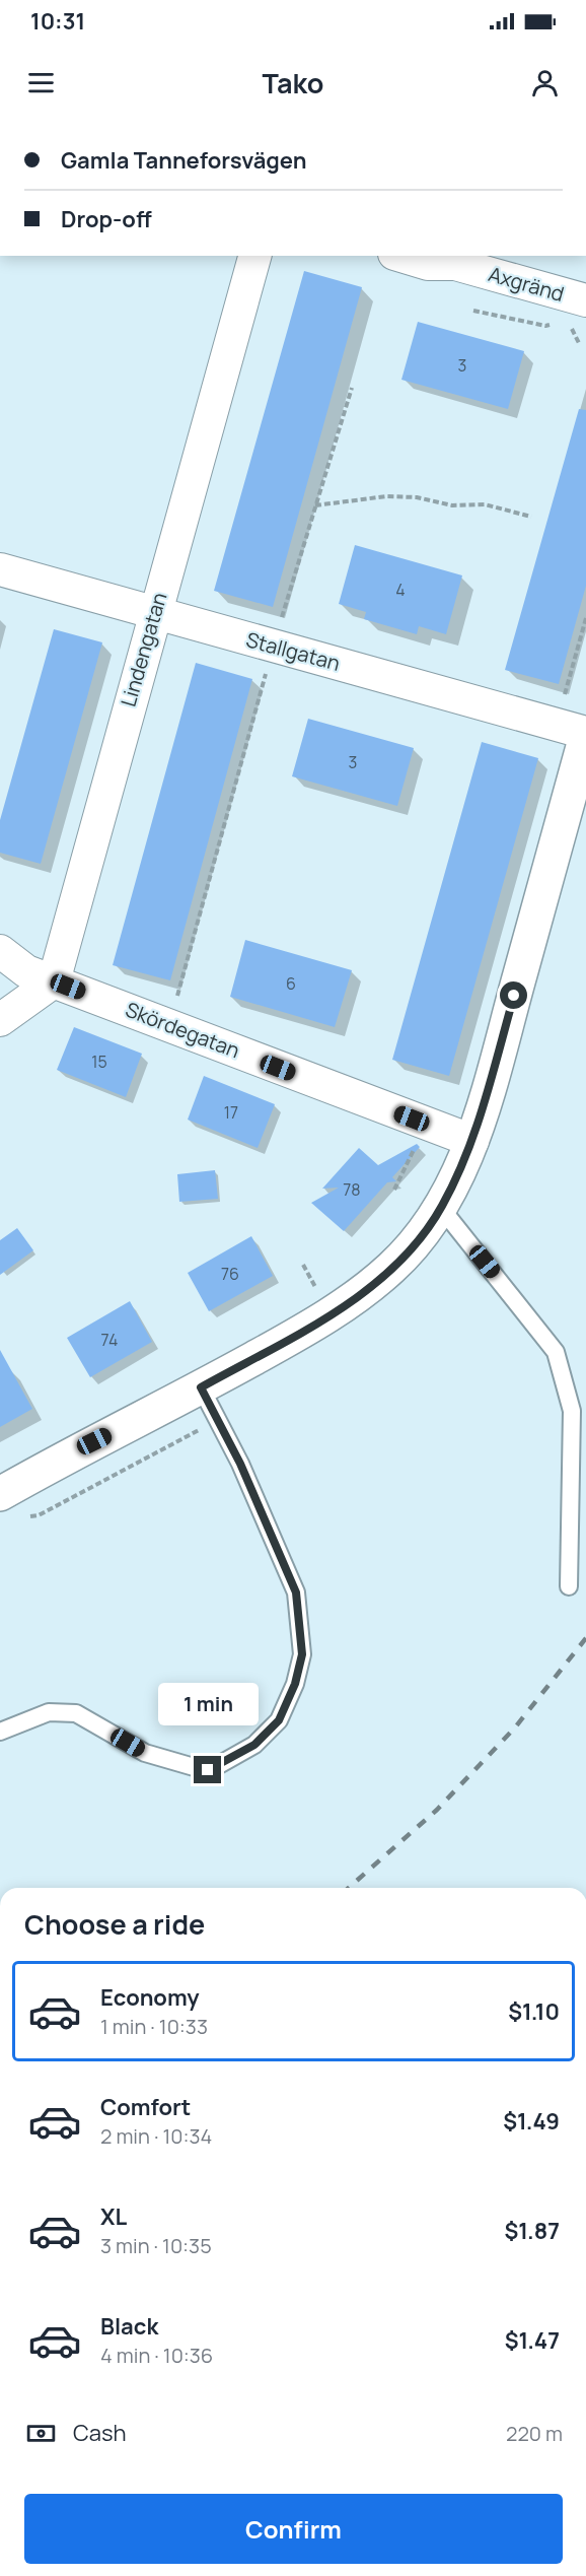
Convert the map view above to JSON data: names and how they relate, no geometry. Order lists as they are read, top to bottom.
{
  "streets": {
    "street": [
      "Axgränd",
      "Lindengatan",
      "Stallgatan",
      "Skördegatan"
    ]
  },
  "crossings": [
    ["Lindengatan", "Stallgatan"],
    ["Lindengatan", "Skördegatan"]
  ],
  "house_numbers": [
    "3",
    "4",
    "3",
    "6",
    "15",
    "17",
    "78",
    "76",
    "74"
  ],
  "page": {
    "status": "10:31",
    "header": "Tako",
    "banner": ["Gamla Tanneforsvägen", "Drop-off"],
    "bubble": "1 min",
    "heading": "Choose a ride",
    "list": [
      {
        "name": "Economy",
        "note": "1 min · 10:33",
        "value": "$1.10"
      },
      {
        "name": "Comfort",
        "note": "2 min · 10:34",
        "value": "$1.49"
      },
      {
        "name": "XL",
        "note": "3 min · 10:35",
        "value": "$1.87"
      },
      {
        "name": "Black",
        "note": "4 min · 10:36",
        "value": "$1.47"
      }
    ],
    "pay": ["Cash", "220 m"],
    "buttons": "Confirm"
  }
}
